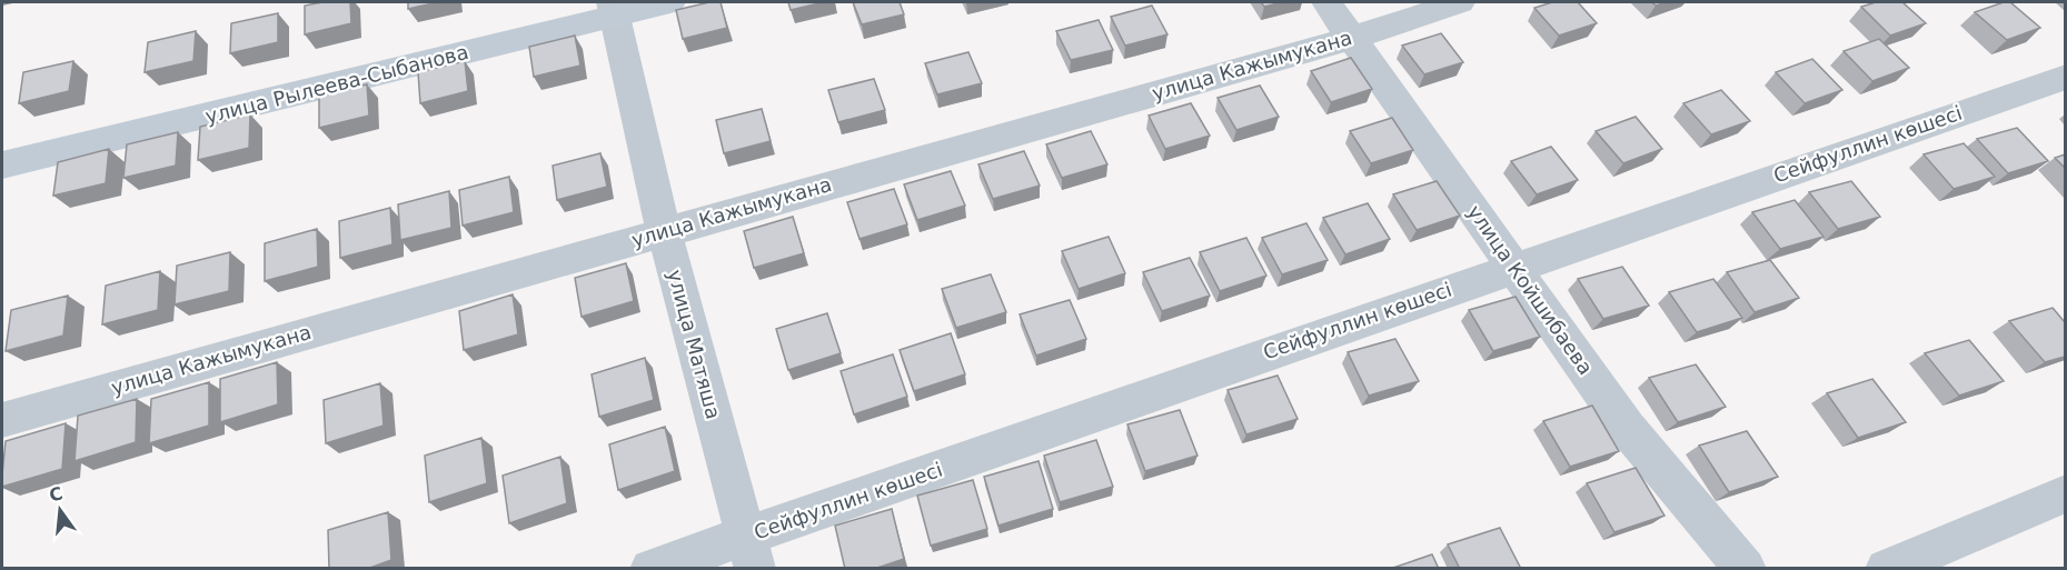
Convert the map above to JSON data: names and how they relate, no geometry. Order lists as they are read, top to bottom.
{
  "streets": {
    "street": [
      "улица Кажымукана",
      "улица Рылеева-Сыбанова",
      "Сейфуллин көшесі",
      "улица Койшибаева",
      "улица Матяша"
    ]
  },
  "crossings": [
    ["улица Кажымукана", "улица Койшибаева"],
    ["улица Кажымукана", "улица Матяша"],
    ["улица Рылеева-Сыбанова", "улица Матяша"],
    ["Сейфуллин көшесі", "улица Койшибаева"],
    ["Сейфуллин көшесі", "улица Матяша"]
  ],
  "north": "top"
}
